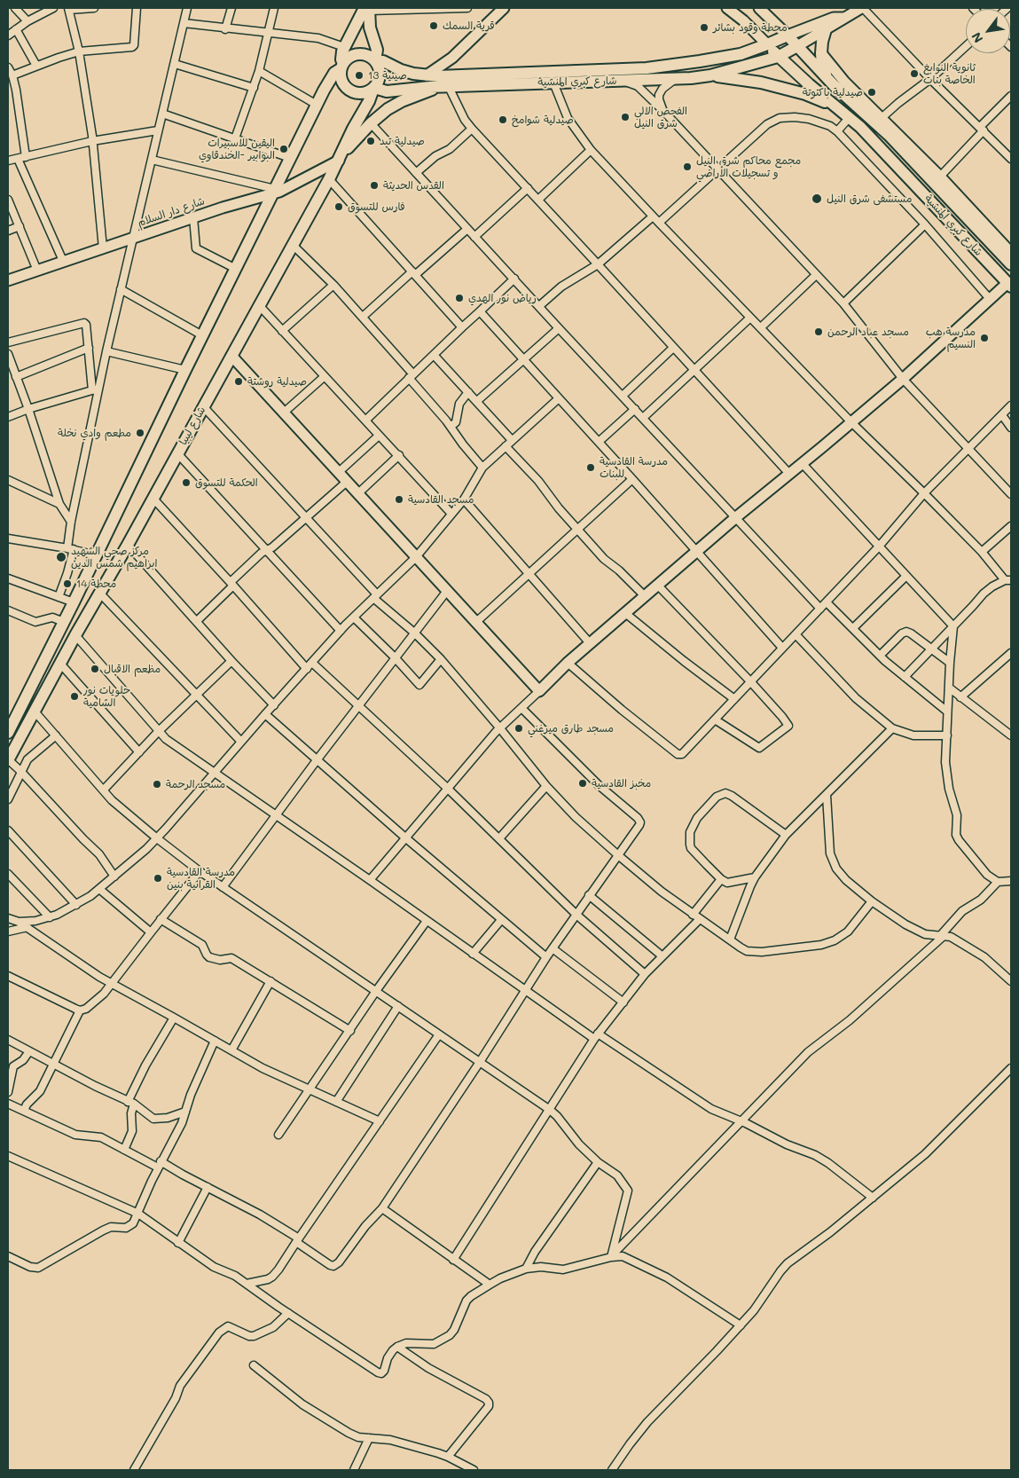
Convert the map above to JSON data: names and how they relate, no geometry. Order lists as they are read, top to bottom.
{
  "streets": {
    "main road": ["شارع كبري المنشية", "شارع ليبيا"],
    "street": ["شارع دار السلام"]
  },
  "crossings": [
    ["شارع كبري المنشية", "شارع ليبيا"],
    ["شارع دار السلام", "شارع ليبيا"]
  ],
  "places": [
    "قرية السمك",
    "محطة وقود بشائر",
    "ثانوية النوابغ الخاصة بنات",
    "صينية 13",
    "صيدلية باكتوتة",
    "الفحص الالي شرق النيل",
    "صيدلية شوامخ",
    "صيدلية تبد",
    "اليقين للاسبيرات البوابير -الخندقاوي",
    "مجمع محاكم شرق النيل و تسجيلات الأراضي",
    "القدس الحديثة",
    "مستشفى شرق النيل",
    "فارس للتسوق",
    "رياض نور الهدي",
    "مسجد عباد الرحمن",
    "مدرسة هب النسيم",
    "صيدلية روشتة",
    "مطعم وادي نخلة",
    "مدرسة القادسية للبنات",
    "الحكمة للتسوق",
    "مسجد القادسية",
    "مركز صحي الشهيد ابراهيم شمس الدين",
    "محطة 14",
    "مظعم الاقبال",
    "حلويات نور الشامية",
    "مسجد طارق ميرغني",
    "مخبز القادسية",
    "مسجد الرحمة",
    "مدرسة القادسية القرانية بنين"
  ],
  "north": "bottom left"
}
